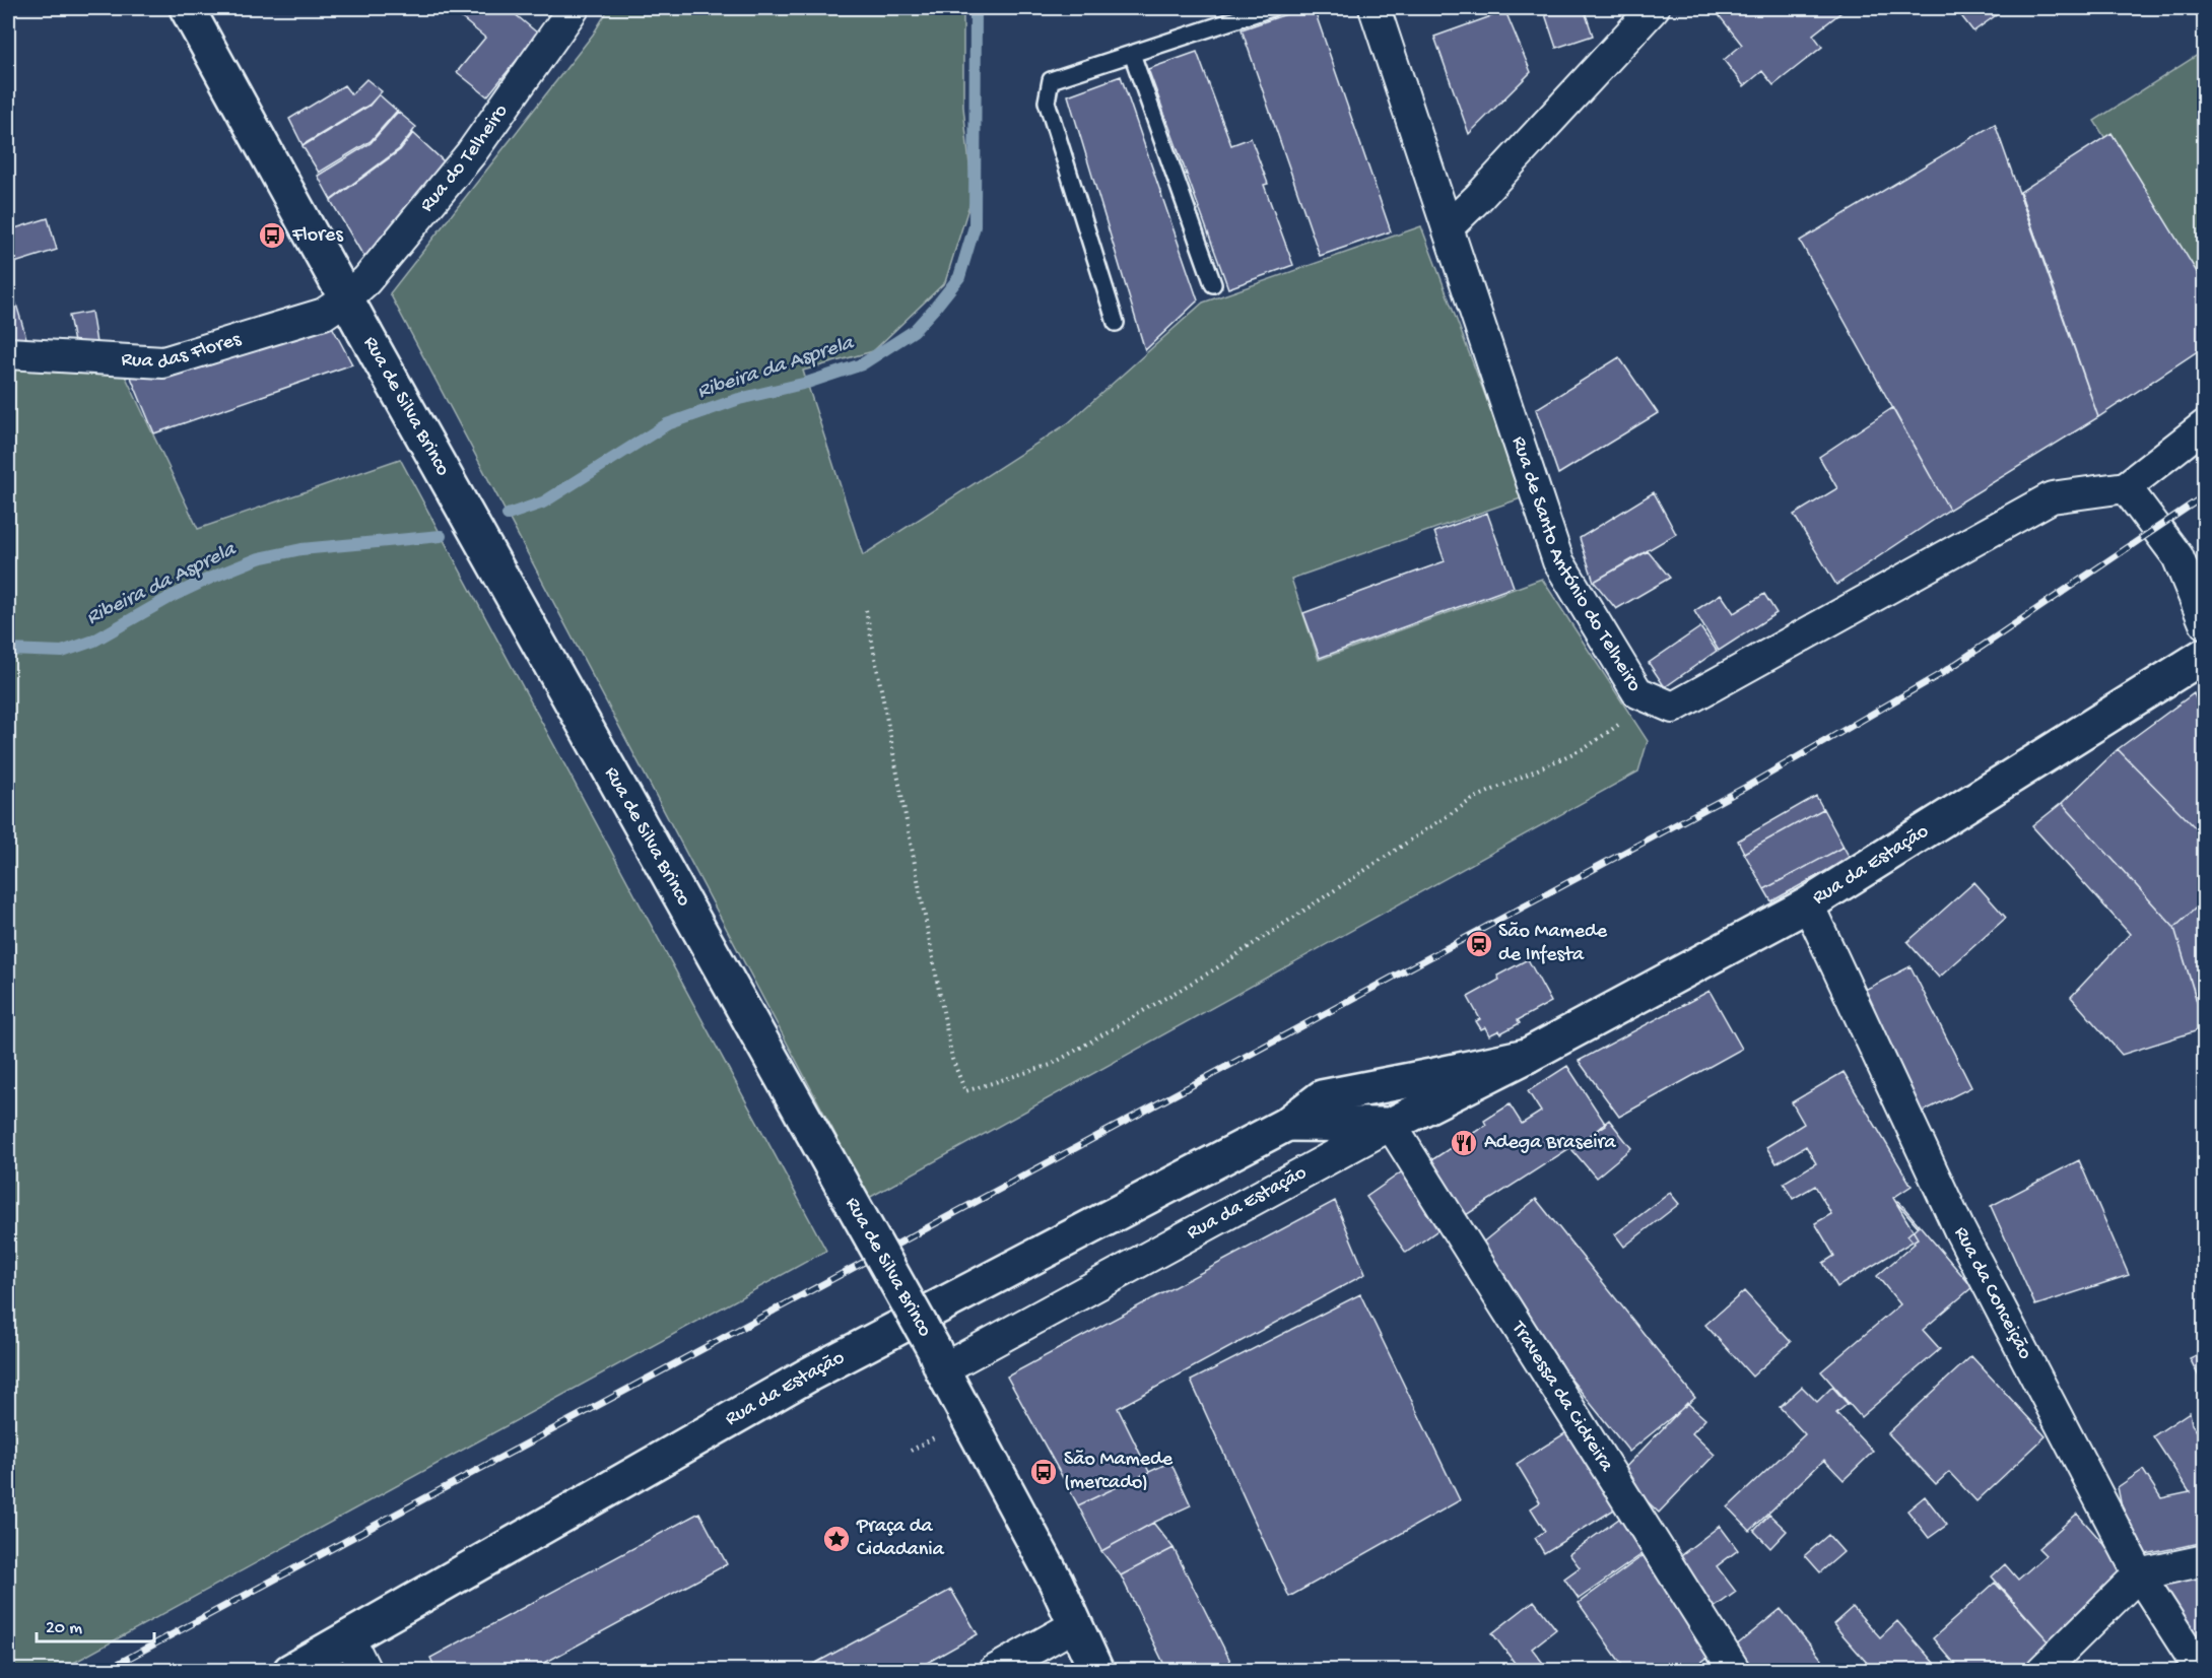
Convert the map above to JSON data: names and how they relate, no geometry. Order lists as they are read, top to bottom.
{
  "streets": {
    "street": [
      "Rua do Telheiro",
      "Rua das Flores",
      "Rua de Silva Brinco",
      "Rua de Santo António do Telheiro",
      "Rua da Estação",
      "Rua da Conceição",
      "Travessa da Cidreira"
    ]
  },
  "crossings": [
    ["Rua do Telheiro", "Rua das Flores"],
    ["Rua do Telheiro", "Rua de Silva Brinco"],
    ["Rua das Flores", "Rua de Silva Brinco"],
    ["Rua de Silva Brinco", "Rua da Estação"],
    ["Rua da Estação", "Rua da Conceição"],
    ["Rua da Estação", "Travessa da Cidreira"]
  ],
  "water": ["Ribeira da Asprela"],
  "places": {
    "bus stop": ["Flores", "São Mamede (mercado)"],
    "station": ["São Mamede de Infesta"],
    "restaurant": ["Adega Braseira"],
    "place": ["Praça da Cidadania"]
  },
  "scale_bar": "20 m"
}
